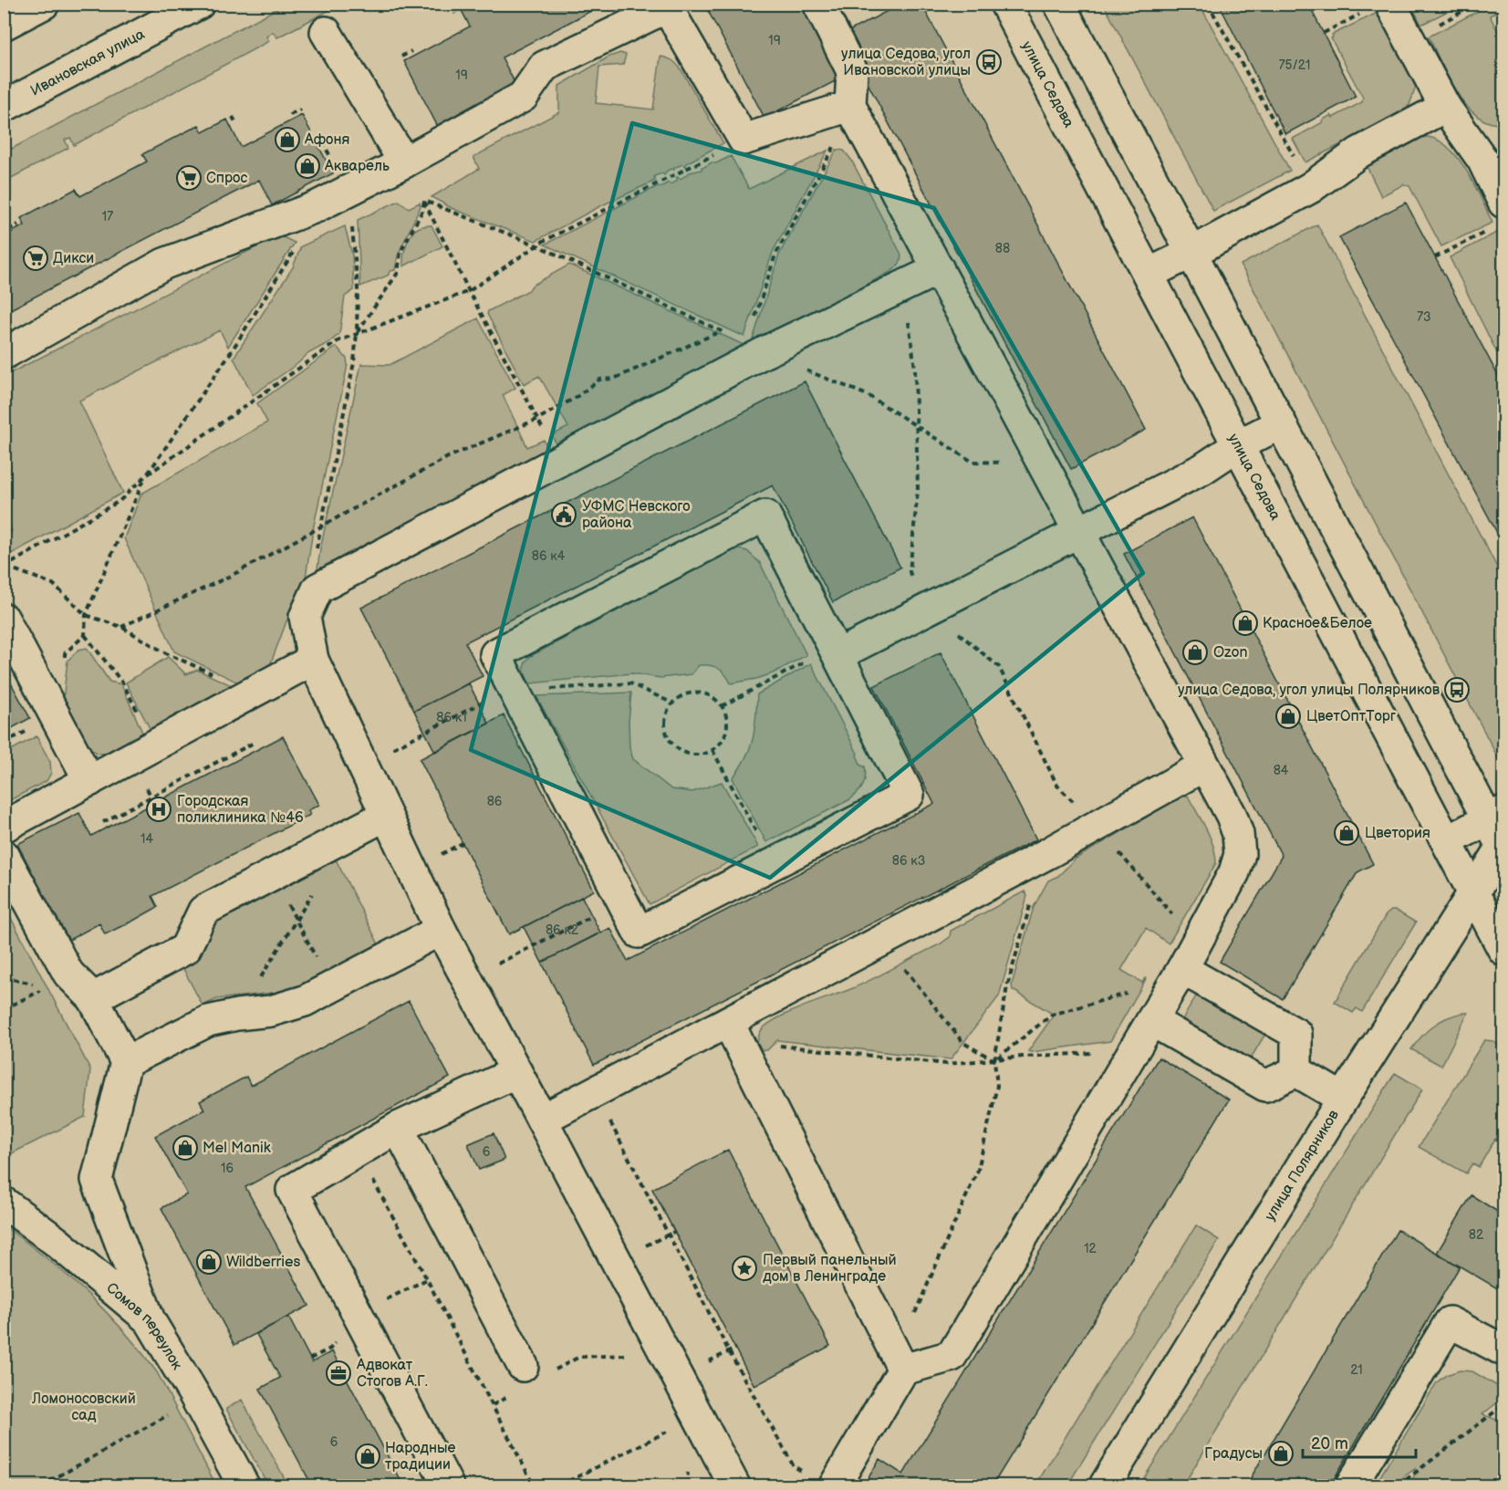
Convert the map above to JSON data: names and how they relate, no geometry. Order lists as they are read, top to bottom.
{
  "streets": {
    "main road": [
      "Ивановская улица",
      "улица Седова",
      "улица Полярников",
      "Сомов переулок"
    ]
  },
  "crossings": [
    ["улица Седова", "улица Полярников"]
  ],
  "parks": ["Ломоносовский сад"],
  "places": {
    "bus stop": ["улица Седова, угол Ивановской улицы", "улица Седова, угол улицы Полярников"],
    "shop": [
      "Афоня",
      "Акварель",
      "Красное&Белое",
      "Ozon",
      "ЦветОптТорг",
      "Цветория",
      "Mel Manik",
      "Wildberries",
      "Градусы",
      "Народные традиции"
    ],
    "supermarket": ["Спрос", "Дикси"],
    "public building": ["УФМС Невского района"],
    "hospital": ["Городская поликлиника №46"],
    "place": ["Первый панельный дом в Ленинграде"],
    "office": ["Адвокат Стогов А.Г."]
  },
  "house_numbers": [
    "19",
    "75/21",
    "19",
    "17",
    "88",
    "73",
    "86 к4",
    "86 к1",
    "84",
    "86",
    "14",
    "86 к3",
    "86 к2",
    "6",
    "16",
    "82",
    "12",
    "21",
    "6"
  ],
  "scale_bar": "20 m"
}
